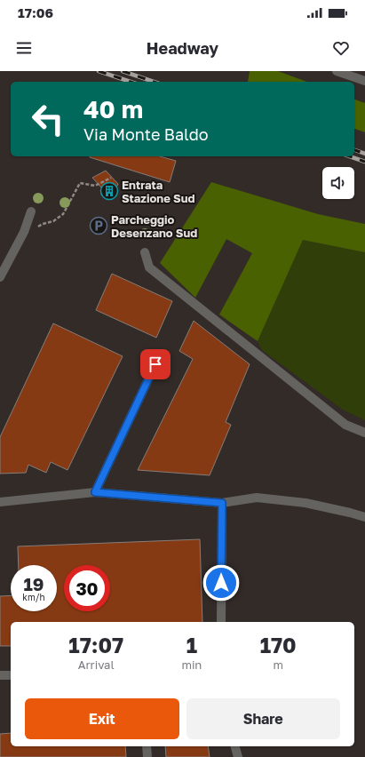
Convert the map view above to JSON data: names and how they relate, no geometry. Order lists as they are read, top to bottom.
{
  "places": {
    "building": ["Entrata Stazione Sud"],
    "parking": ["Parcheggio Desenzano Sud"]
  },
  "page": {
    "status": "17:06",
    "header": "Headway",
    "turn": ["40 m", "Via Monte Baldo"],
    "speed": "19 km/h",
    "limit": "30",
    "eta": [
      "17:07",
      "Arrival",
      "1",
      "min",
      "170",
      "m"
    ],
    "buttons": ["Exit", "Share"]
  }
}
